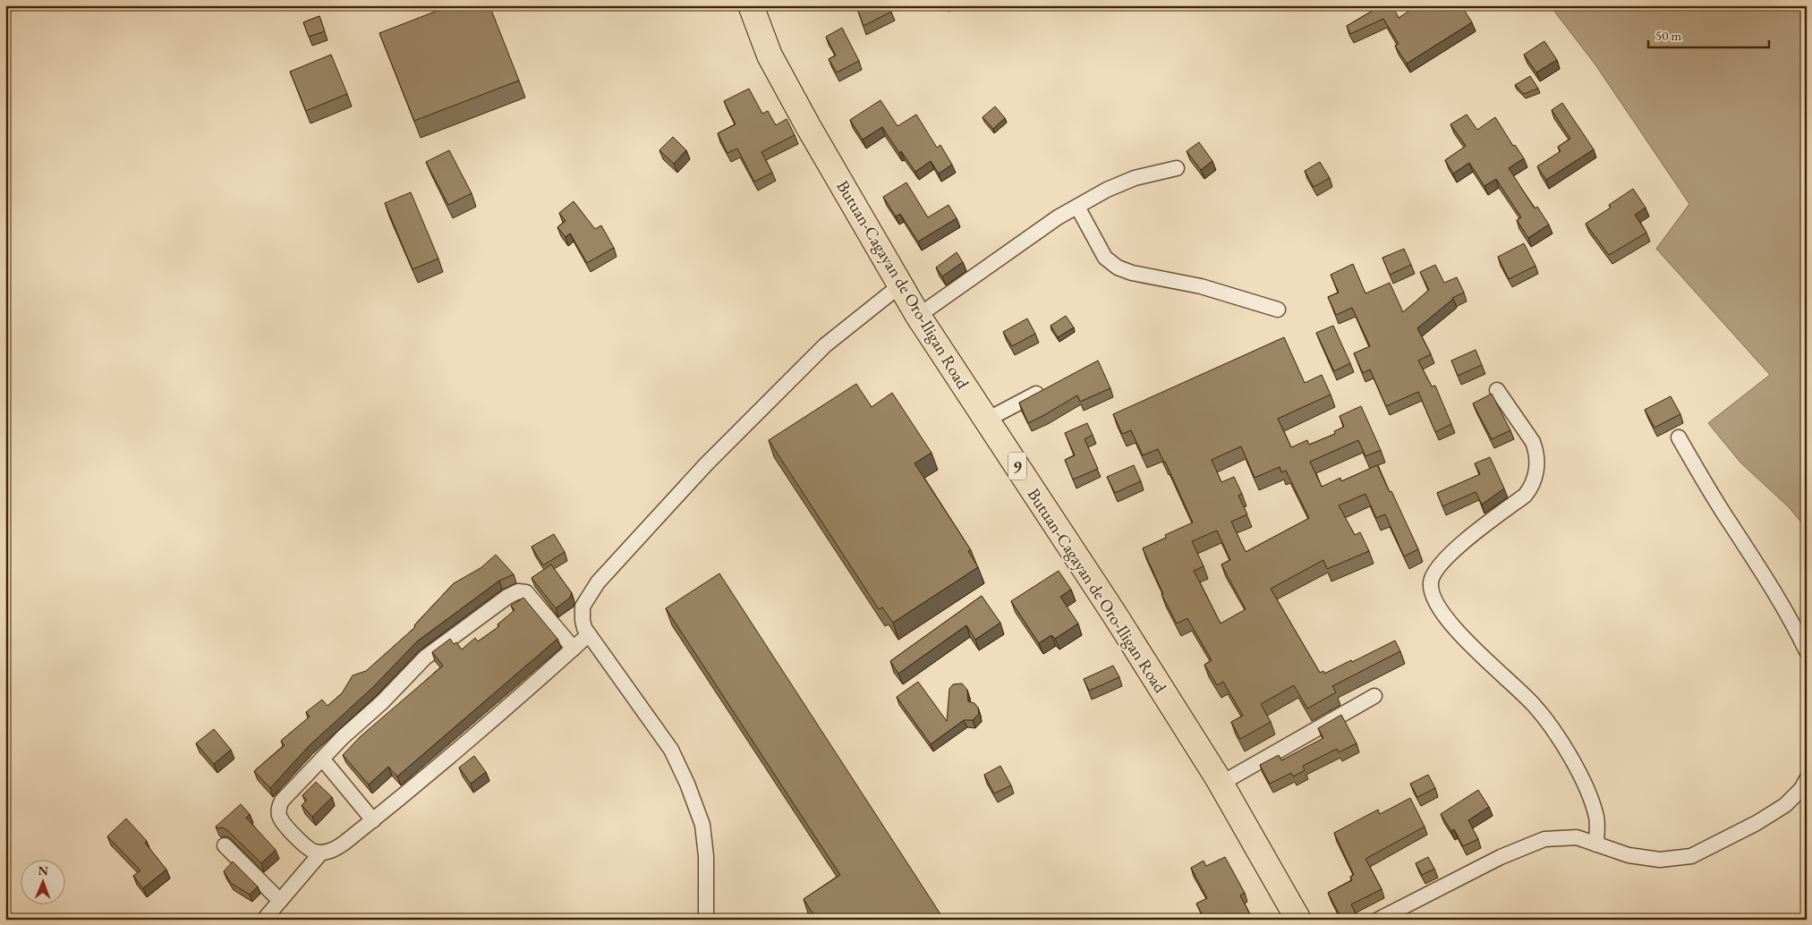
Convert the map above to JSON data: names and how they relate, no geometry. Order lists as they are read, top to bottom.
{
  "streets": {
    "highway": ["Butuan-Cagayan de Oro-Iligan Road", "9"]
  },
  "scale_bar": "50 m",
  "north": "top"
}
